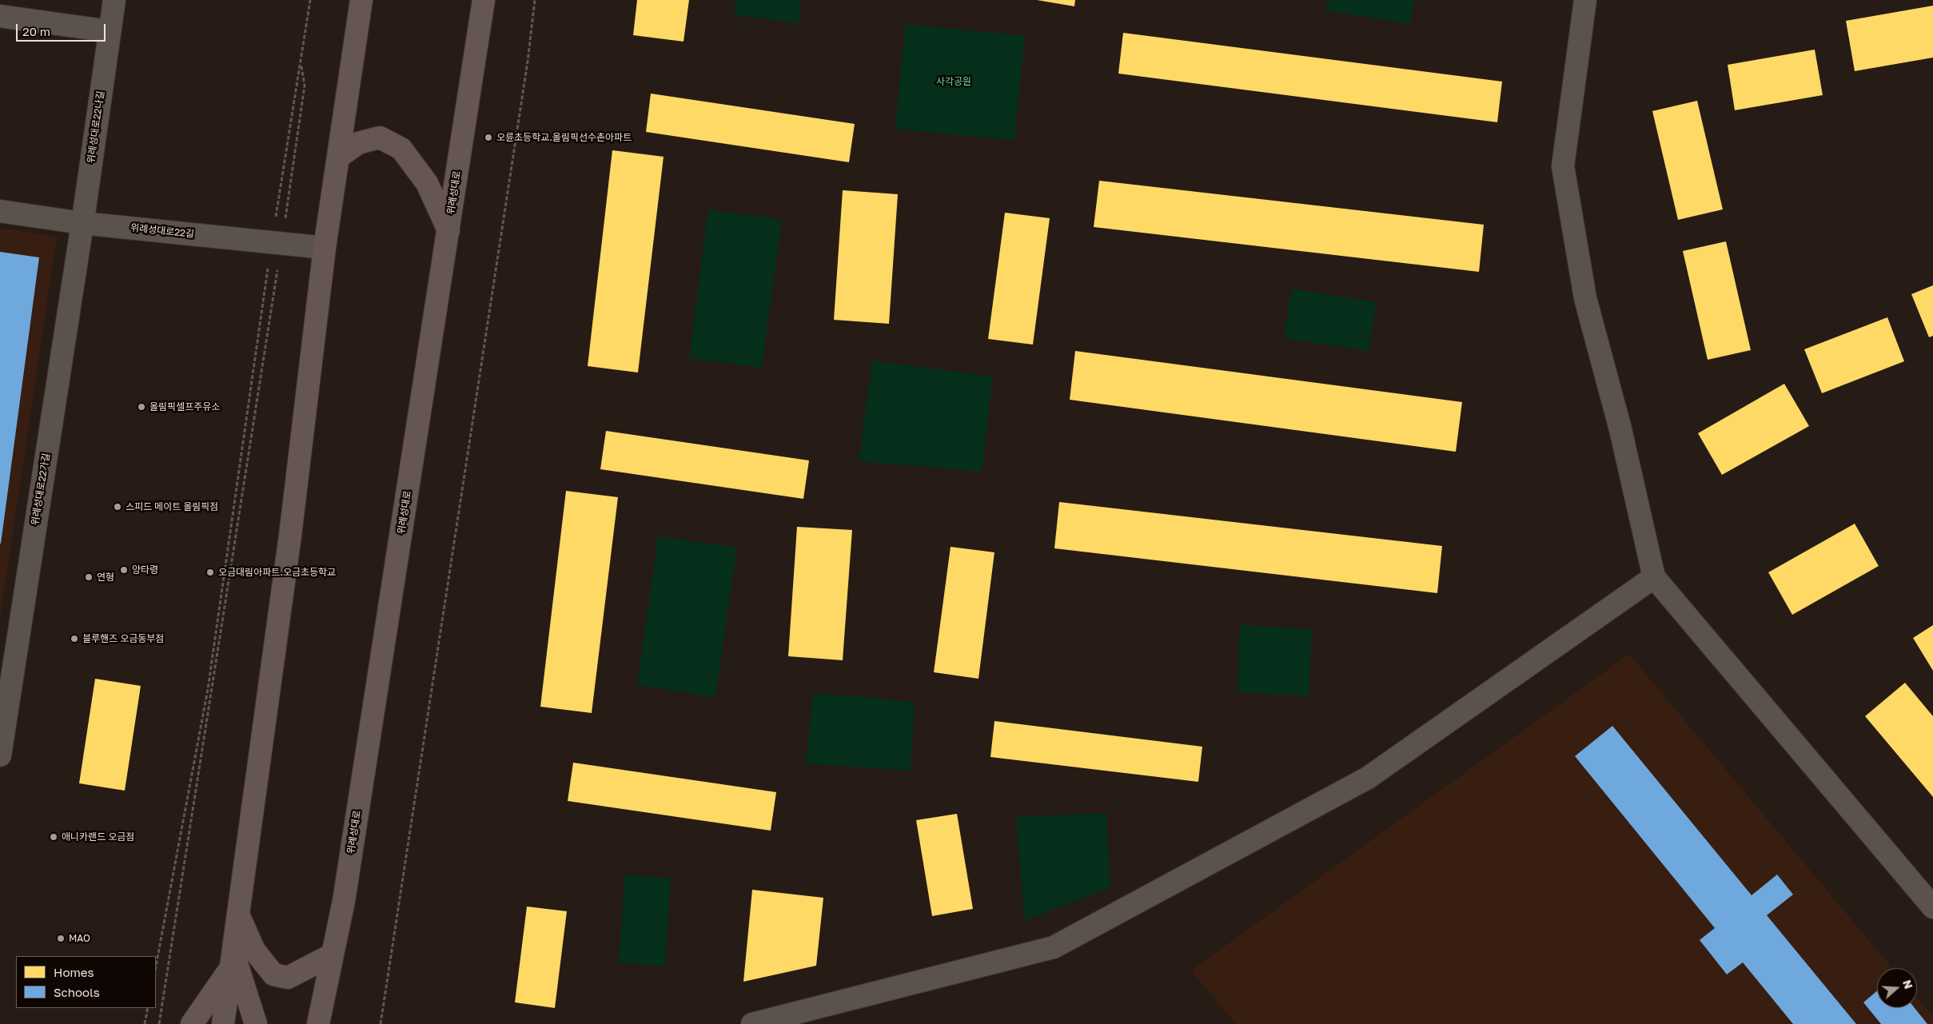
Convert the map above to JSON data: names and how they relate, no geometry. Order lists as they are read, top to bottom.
{
  "streets": {
    "main road": ["위례성대로"],
    "street": ["위례성대로22나길", "위례성대로22길", "위례성대로22가길"]
  },
  "crossings": [
    ["위례성대로22나길", "위례성대로22길"],
    ["위례성대로22나길", "위례성대로22가길"],
    ["위례성대로22길", "위례성대로22가길"]
  ],
  "parks": ["사각공원"],
  "places": [
    "오륜초등학교.올림픽선수촌아파트",
    "올림픽셀프주유소",
    "스피드 메이트 올림픽점",
    "양타령",
    "오금대림아파트.오금초등학교",
    "연형",
    "블루핸즈 오금동부점",
    "애니카랜드 오금점",
    "MAO"
  ],
  "legend": ["Homes", "Schools"],
  "scale_bar": "20 m",
  "north": "right"
}
